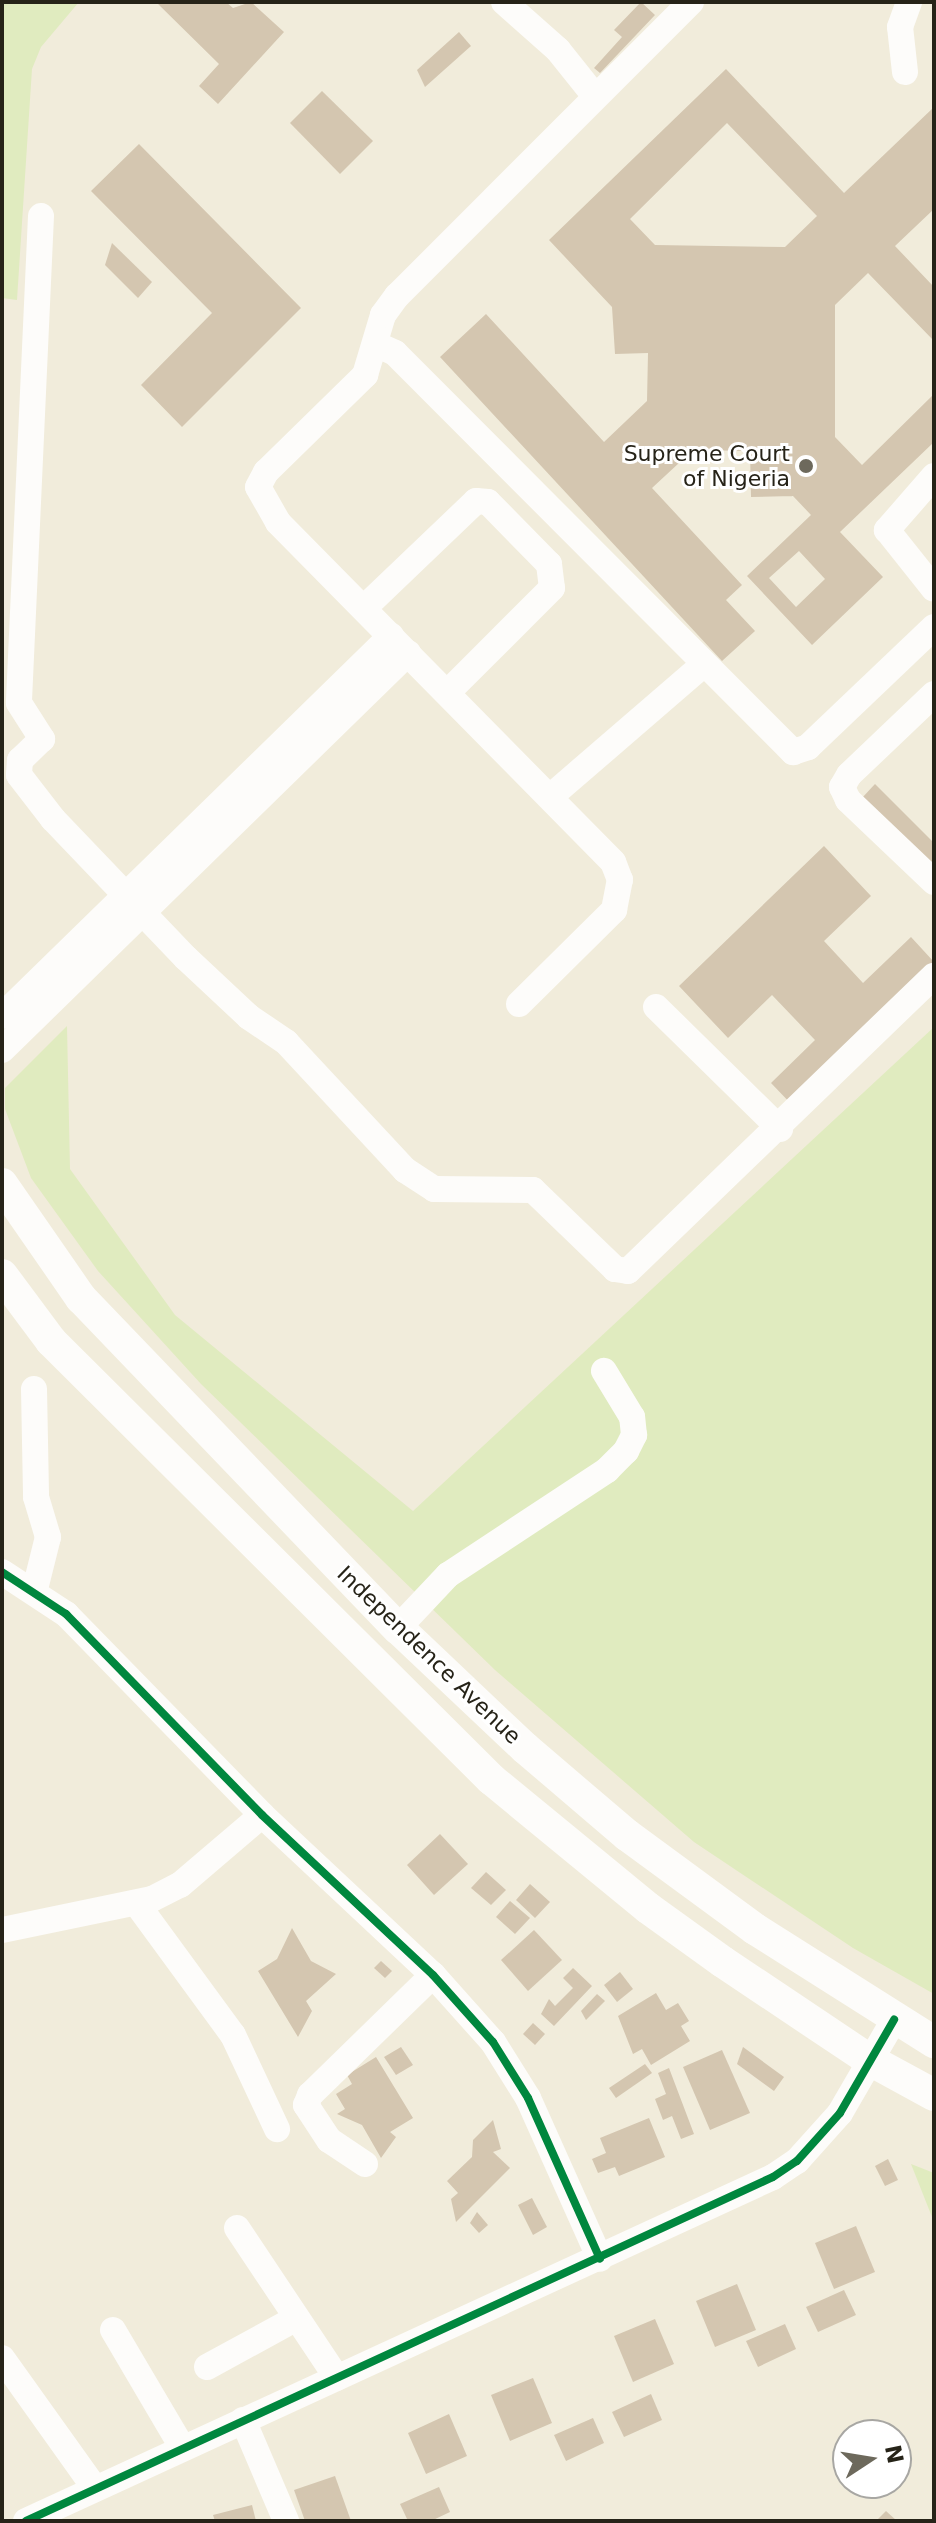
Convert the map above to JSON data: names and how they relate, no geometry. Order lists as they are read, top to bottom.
{
  "streets": {
    "main road": ["Independence Avenue"]
  },
  "places": ["Supreme Court of Nigeria"],
  "north": "right"
}
